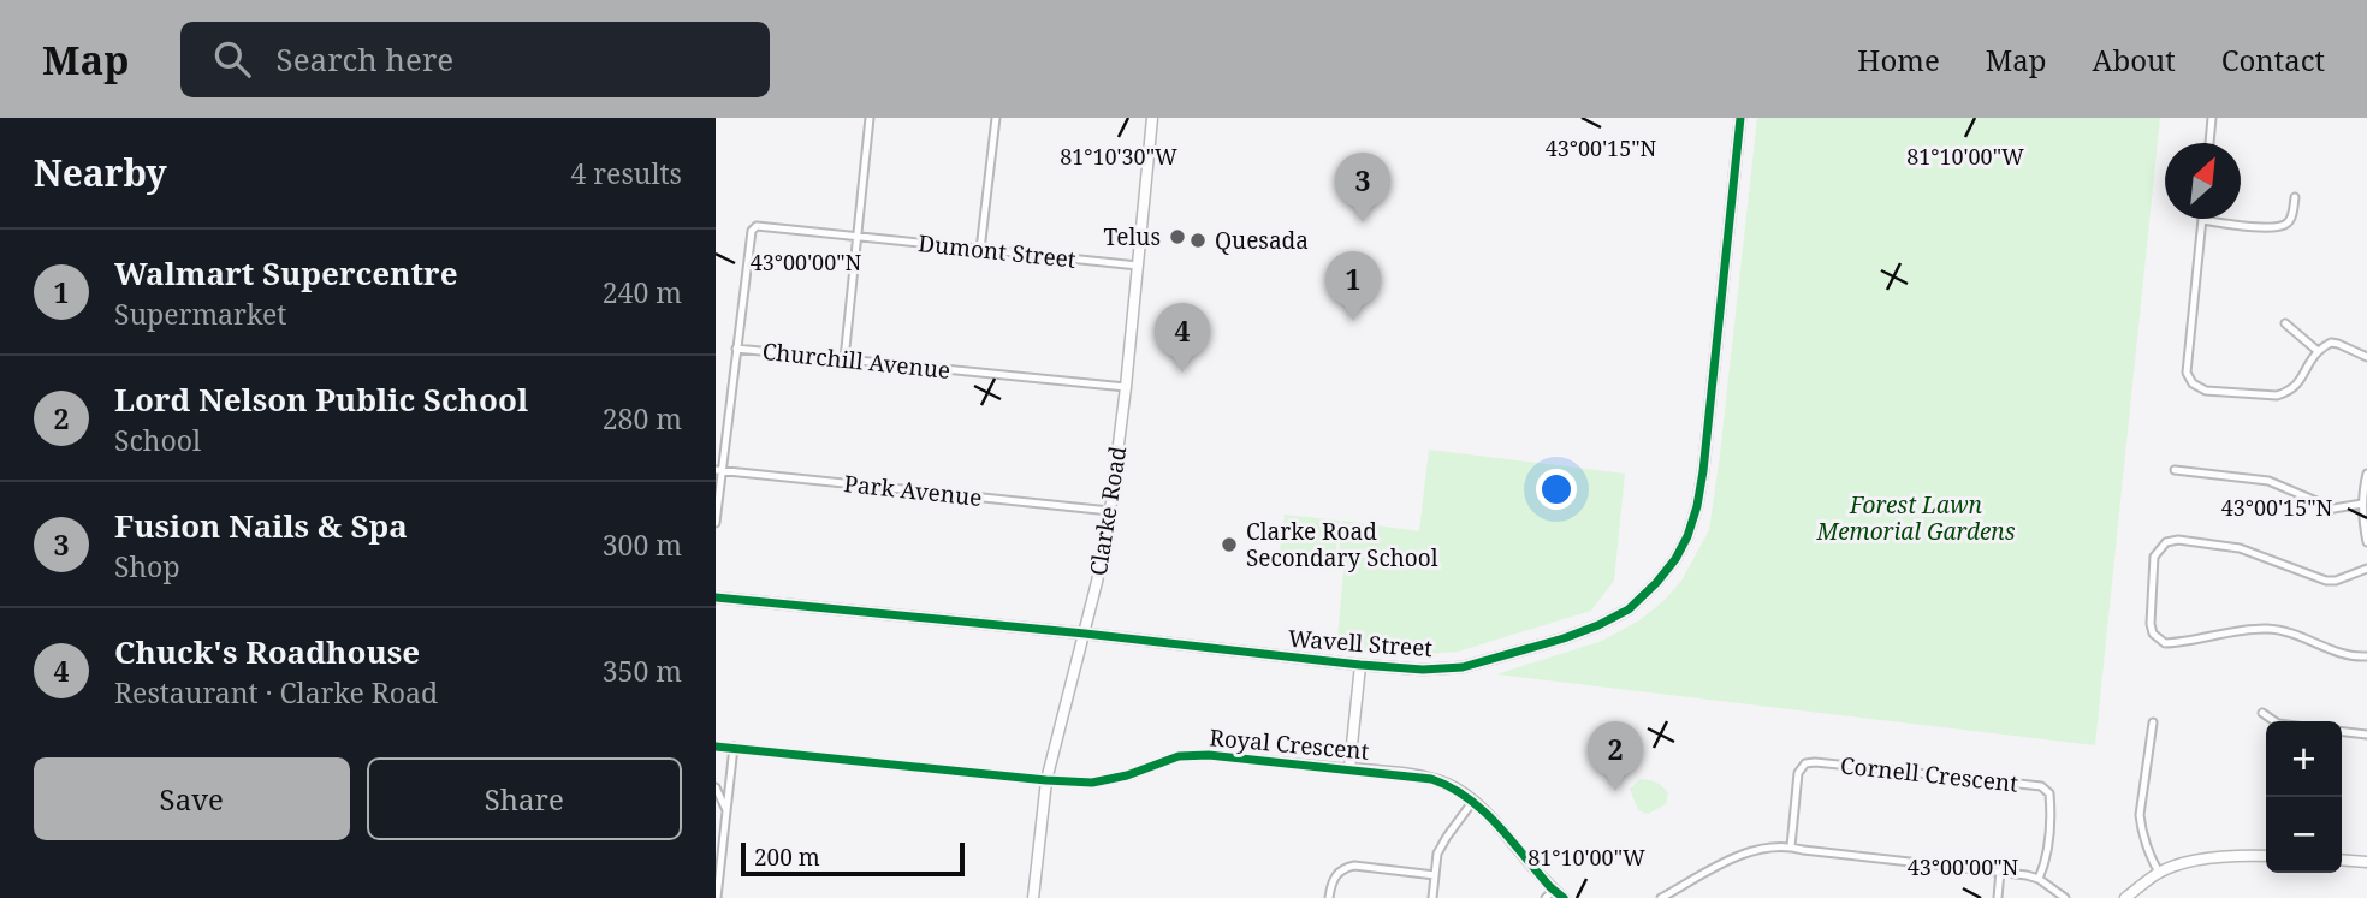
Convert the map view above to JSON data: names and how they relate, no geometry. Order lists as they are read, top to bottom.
{
  "streets": {
    "street": [
      "Dumont Street",
      "Churchill Avenue",
      "Park Avenue",
      "Clarke Road",
      "Wavell Street",
      "Royal Crescent",
      "Cornell Crescent"
    ]
  },
  "crossings": [
    ["Dumont Street", "Churchill Avenue"],
    ["Dumont Street", "Clarke Road"],
    ["Churchill Avenue", "Clarke Road"],
    ["Park Avenue", "Clarke Road"],
    ["Clarke Road", "Wavell Street"],
    ["Clarke Road", "Royal Crescent"]
  ],
  "parks": ["Forest Lawn Memorial Gardens"],
  "places": ["Telus", "Quesada", "Clarke Road Secondary School"],
  "scale_bar": "200 m",
  "north": "top right",
  "page": {
    "header": "Map",
    "search": "Search here",
    "nav": [
      "Home",
      "Map",
      "About",
      "Contact"
    ],
    "heading": ["Nearby", "4 results"],
    "pins": [
      "3",
      "1",
      "4",
      "2"
    ],
    "list": [
      {
        "mark": "1",
        "name": "Walmart Supercentre",
        "note": "Supermarket",
        "value": "240 m"
      },
      {
        "mark": "2",
        "name": "Lord Nelson Public School",
        "note": "School",
        "value": "280 m"
      },
      {
        "mark": "3",
        "name": "Fusion Nails & Spa",
        "note": "Shop",
        "value": "300 m"
      },
      {
        "mark": "4",
        "name": "Chuck's Roadhouse",
        "note": "Restaurant · Clarke Road",
        "value": "350 m"
      }
    ],
    "map_buttons": ["+", "−"],
    "buttons": ["Save", "Share"],
    "scale": "200 m"
  },
  "coordinates": [
    "43°00'15\"N",
    "81°10'30\"W",
    "81°10'00\"W",
    "43°00'00\"N"
  ]
}
